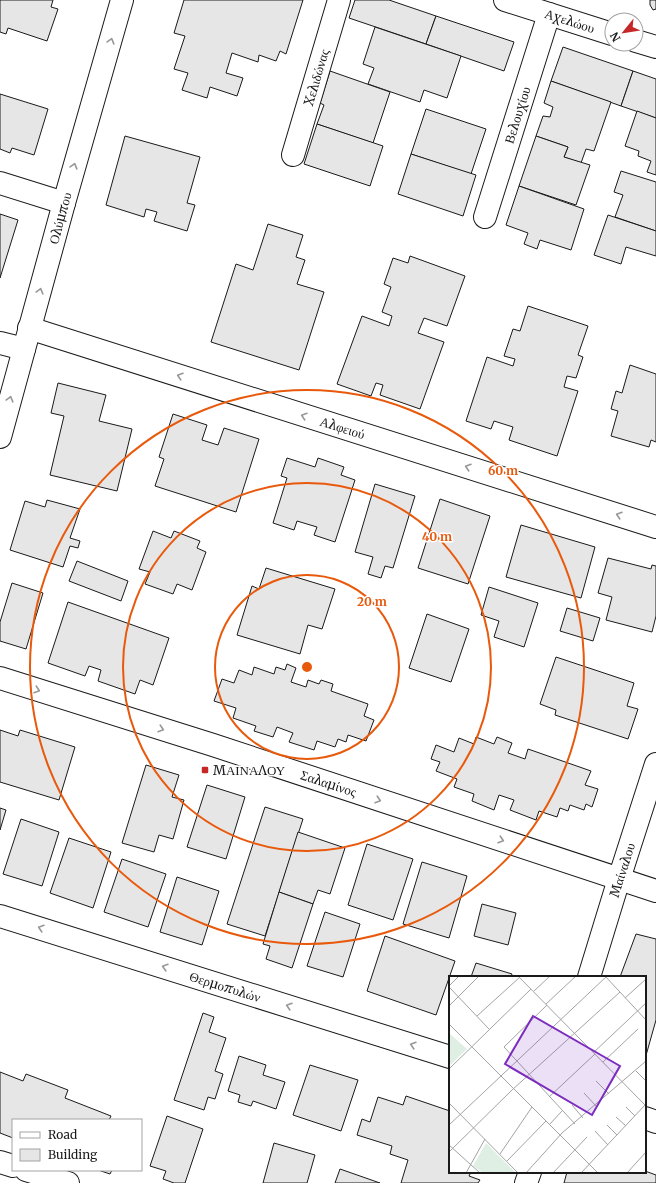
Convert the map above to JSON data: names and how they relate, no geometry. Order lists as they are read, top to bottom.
{
  "streets": {
    "street": [
      "Αχελώου",
      "Χελιδώνας",
      "Βελουχίου",
      "Ολύμπου",
      "Αλφειού",
      "Σαλαμίνος",
      "Μαίναλου",
      "Θερμοπυλών"
    ]
  },
  "crossings": [
    ["Αχελώου", "Βελουχίου"],
    ["Ολύμπου", "Αλφειού"],
    ["Σαλαμίνος", "Μαίναλου"]
  ],
  "one_way": [
    "Ολύμπου",
    "Αλφειού",
    "Σαλαμίνος",
    "Θερμοπυλών"
  ],
  "places": {
    "transit": ["ΜΑΙΝΑΛΟΥ"]
  },
  "legend": ["Road", "Building"],
  "north": "bottom left",
  "rings": ["60 m", "40 m", "20 m"]
}
